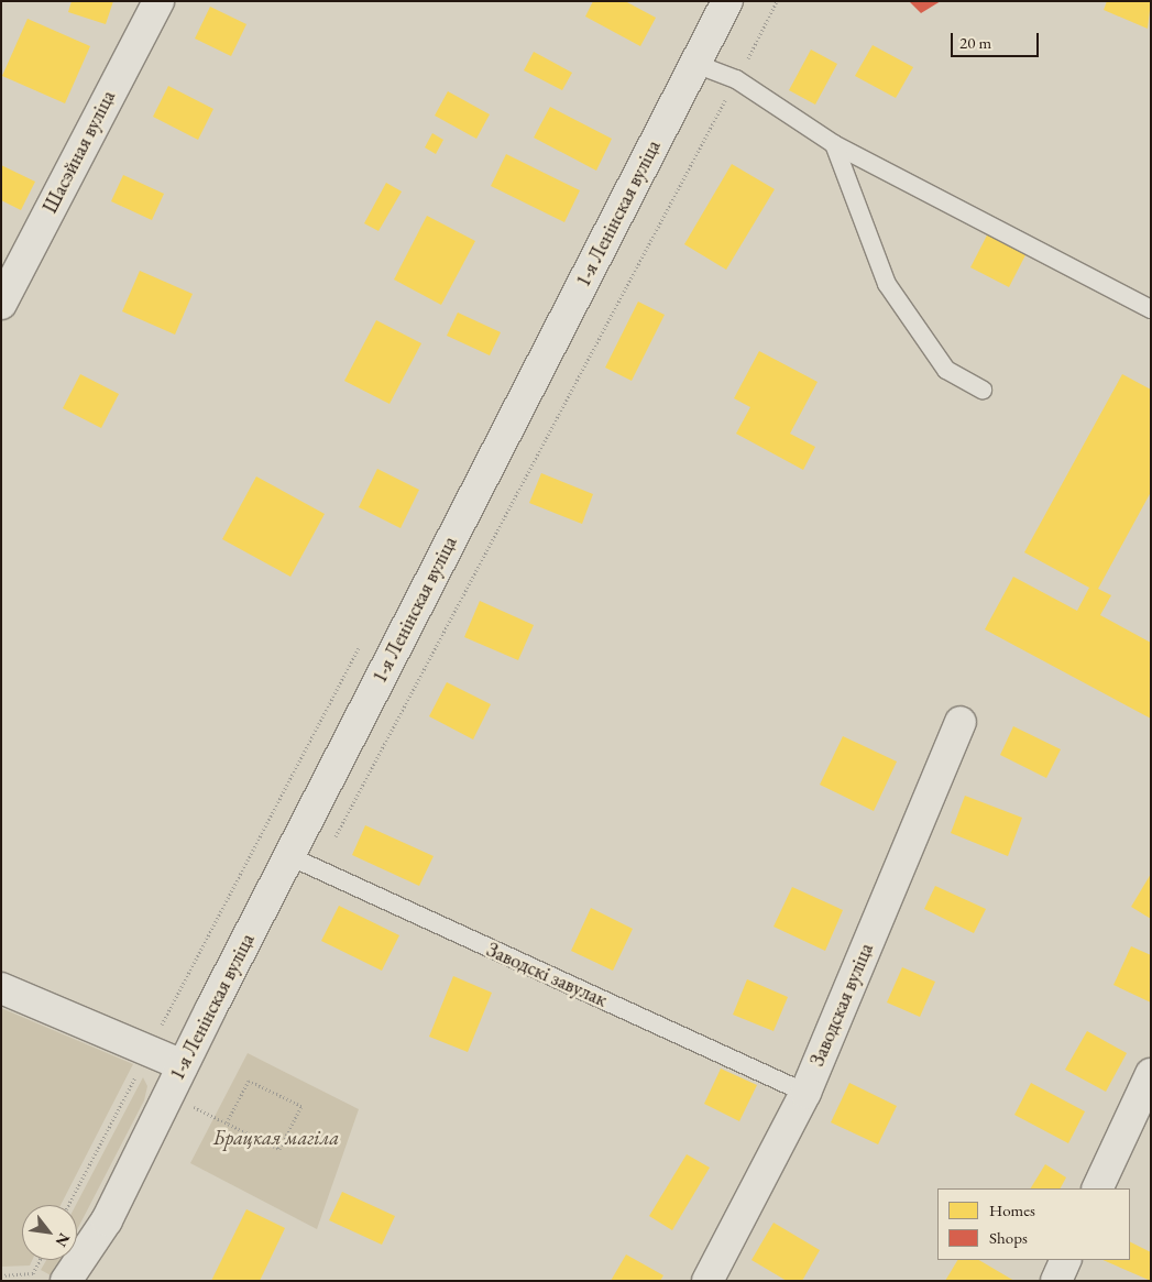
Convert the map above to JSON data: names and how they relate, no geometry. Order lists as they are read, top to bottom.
{
  "streets": {
    "main road": ["Шасэйная вуліца", "1-я Ленінская вуліца", "Заводская вуліца"],
    "lane": ["Заводскі завулак"]
  },
  "crossings": [
    ["1-я Ленінская вуліца", "Заводскі завулак"],
    ["Заводскі завулак", "Заводская вуліца"]
  ],
  "parks": ["Брацкая магіла"],
  "legend": ["Homes", "Shops"],
  "scale_bar": "20 m",
  "north": "bottom right"
}
